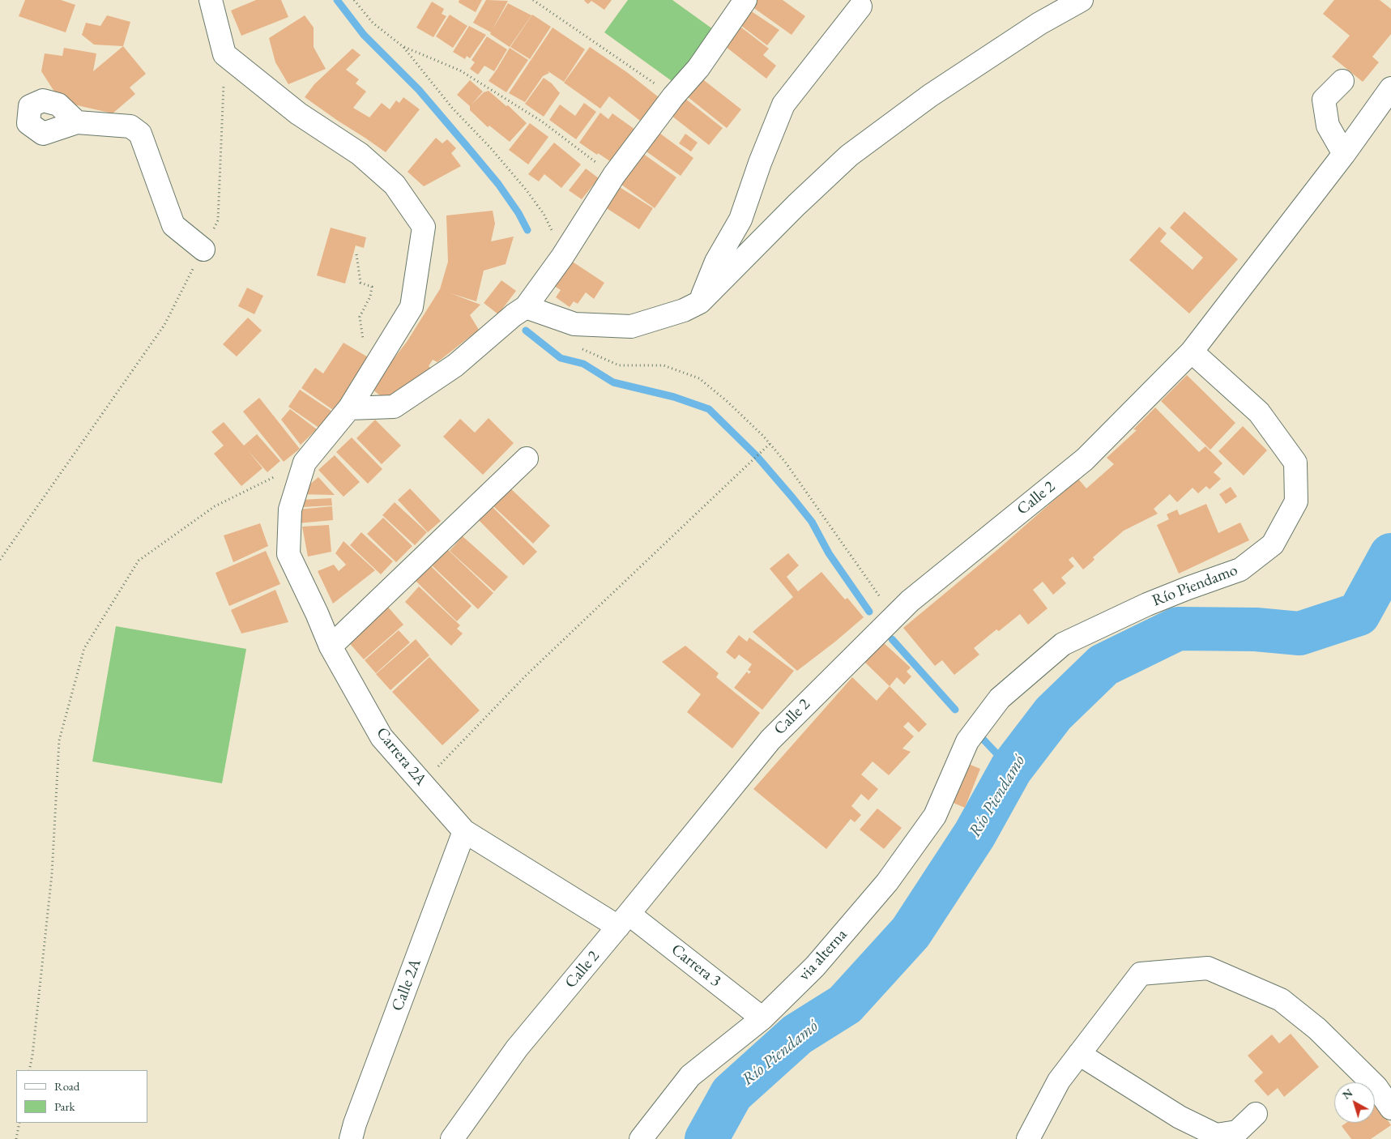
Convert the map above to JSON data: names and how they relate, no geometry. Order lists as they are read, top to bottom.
{
  "streets": {
    "street": [
      "Calle 2",
      "Río Piendamo",
      "Carrera 2A",
      "via alterna",
      "Carrera 3",
      "Calle 2A"
    ]
  },
  "crossings": [
    ["Calle 2", "Río Piendamo"],
    ["Calle 2", "Carrera 2A"],
    ["Calle 2", "Carrera 3"],
    ["Río Piendamo", "via alterna"],
    ["Carrera 2A", "Carrera 3"],
    ["Carrera 2A", "Calle 2A"],
    ["via alterna", "Carrera 3"]
  ],
  "water": ["Río Piendamó"],
  "legend": ["Road", "Park"],
  "north": "top left"
}
